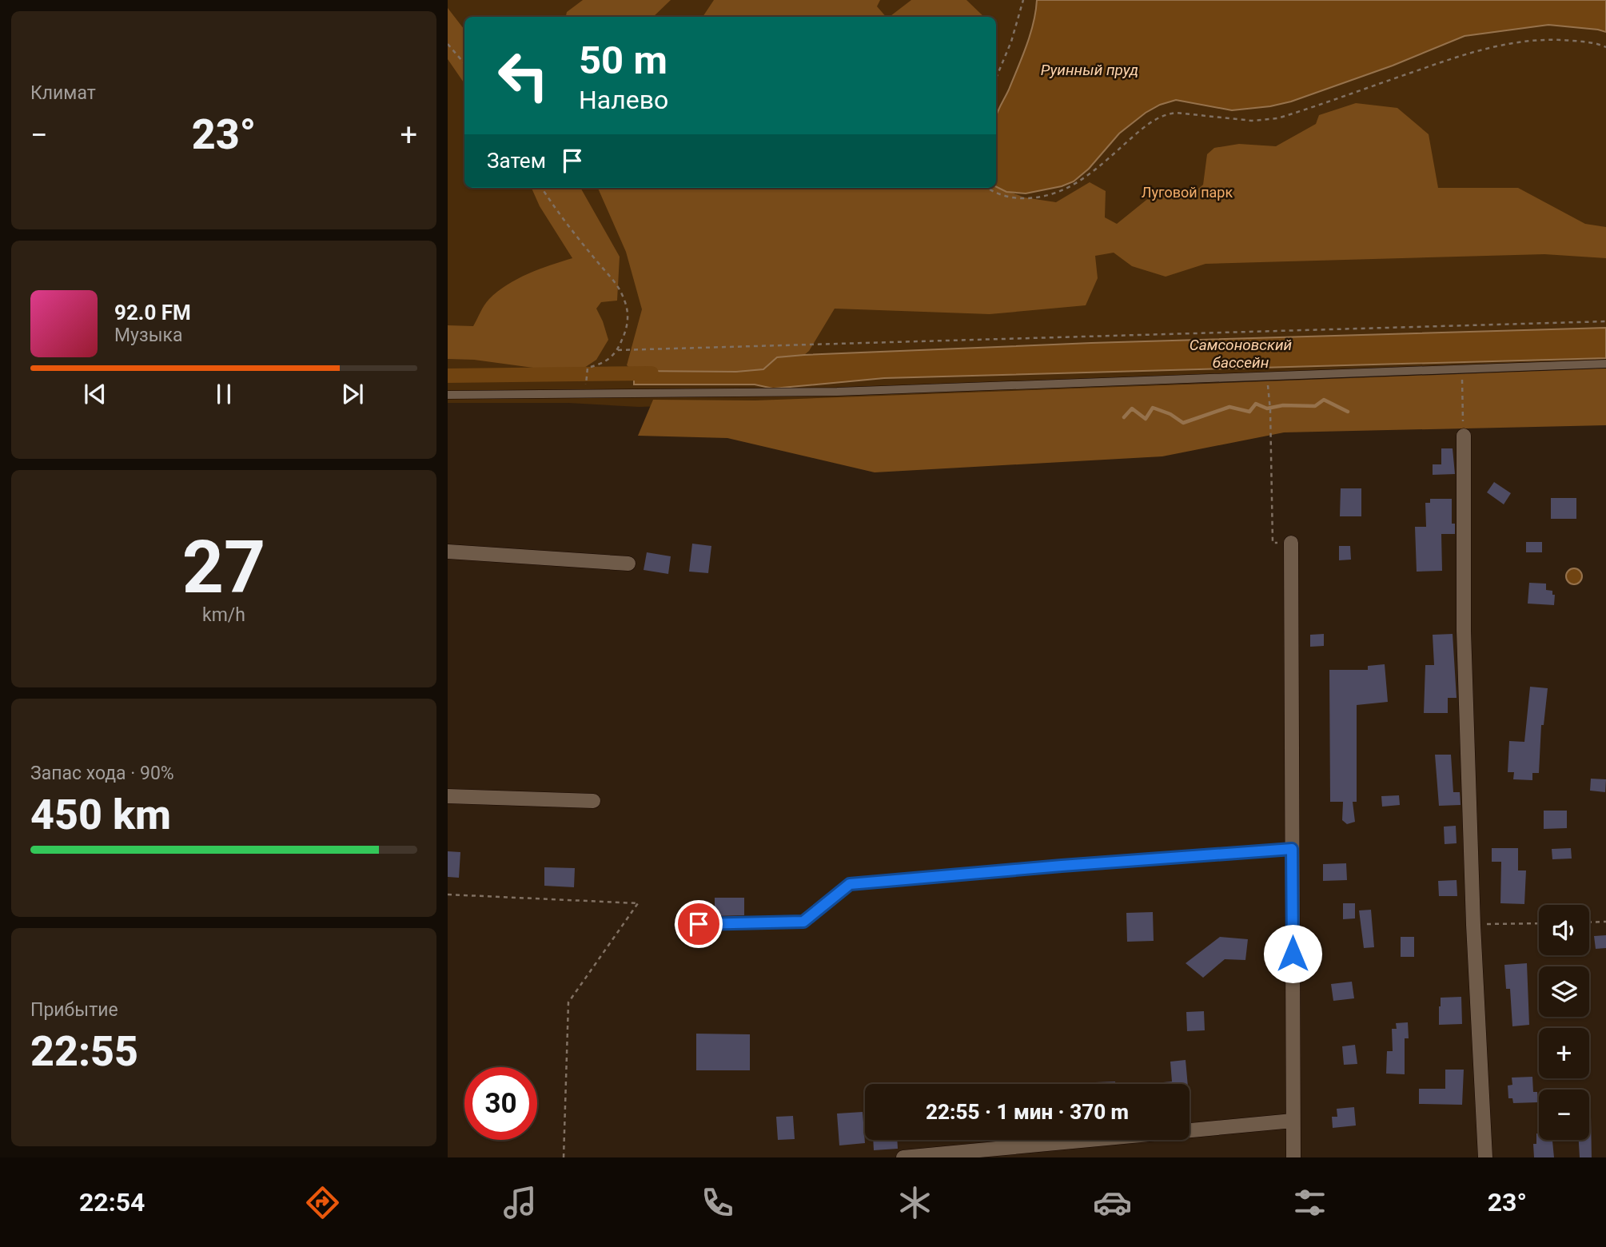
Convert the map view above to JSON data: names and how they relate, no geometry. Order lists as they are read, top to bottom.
{
  "water": ["Руинный пруд", "Самсоновский бассейн"],
  "parks": ["Луговой парк"],
  "page": {
    "tile": [
      "Климат",
      ["27", "km/h"],
      ["Запас хода · 90%", "450 km"],
      ["Прибытие", "22:55"]
    ],
    "turn": ["50 m", "Налево"],
    "heat": ["−", "23°", "+"],
    "then": "Затем",
    "song": ["92.0 FM", "Музыка"],
    "map_buttons": ["+", "−"],
    "limit": "30",
    "trip": "22:55 · 1 мин · 370 m",
    "tabs": ["22:54", "23°"]
  }
}
